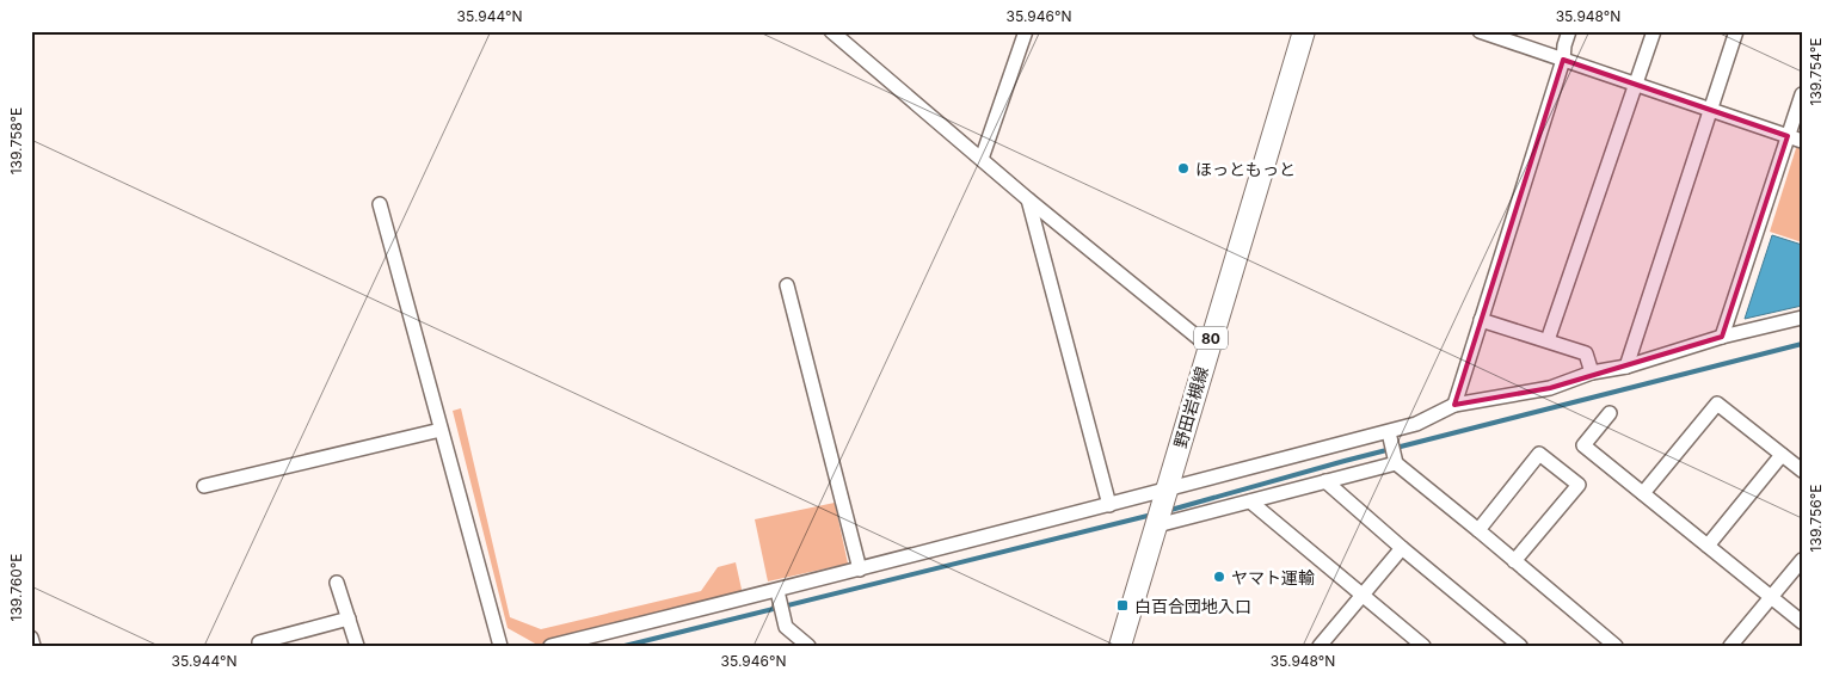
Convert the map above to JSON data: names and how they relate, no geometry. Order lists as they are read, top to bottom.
{
  "streets": {
    "main road": ["80", "野田岩槻線"]
  },
  "places": {
    "other": ["ほっともっと", "ヤマト運輸"],
    "transit": ["白百合団地入口"]
  },
  "coordinates": [
    "35.944°N",
    "35.946°N",
    "35.948°N",
    "139.754°E",
    "139.758°E",
    "139.756°E",
    "139.760°E"
  ]
}
